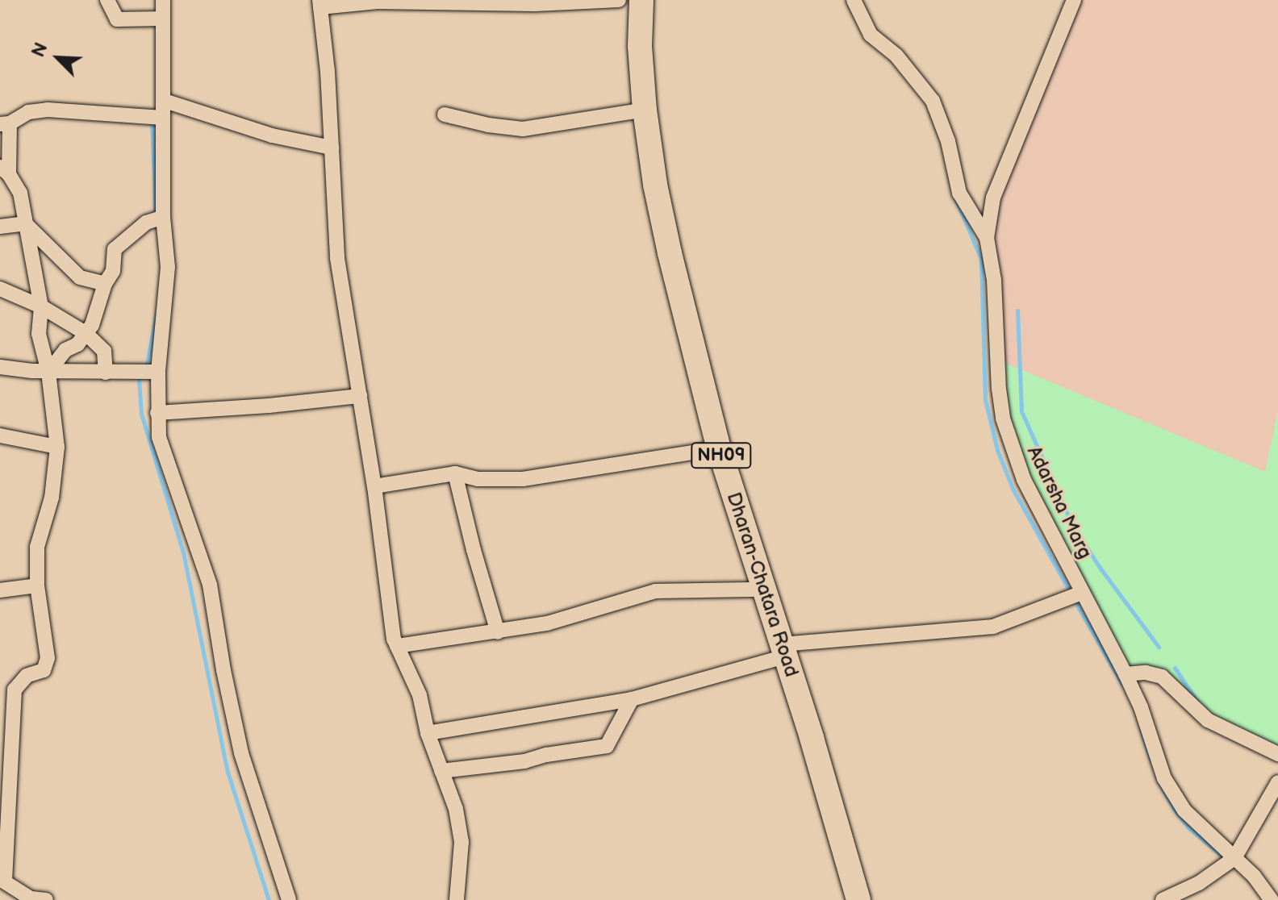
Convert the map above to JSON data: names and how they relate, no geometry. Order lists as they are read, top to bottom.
{
  "streets": {
    "main road": ["NH09", "Dharan-Chatara Road"],
    "street": ["Adarsha Marg"]
  },
  "north": "top left"
}
